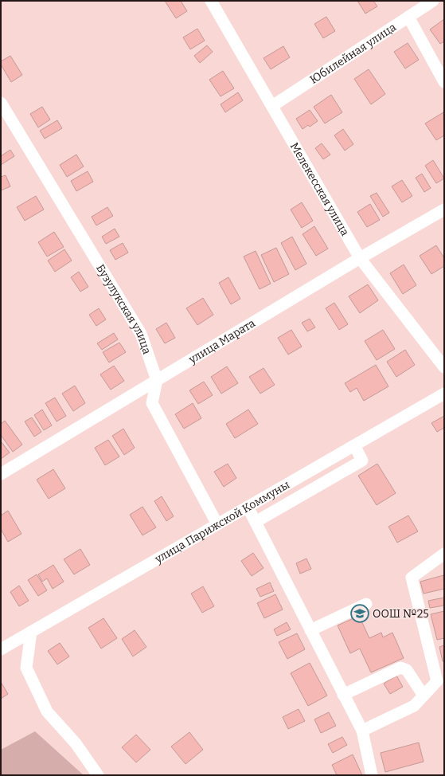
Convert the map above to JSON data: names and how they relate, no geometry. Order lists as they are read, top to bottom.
{
  "streets": {
    "street": [
      "Юбилейная улица",
      "Мелекесская улица",
      "Бузулукская улица",
      "улица Марата",
      "улица Парижской Коммуны"
    ]
  },
  "crossings": [
    ["Юбилейная улица", "Мелекесская улица"],
    ["Мелекесская улица", "улица Марата"],
    ["Бузулукская улица", "улица Марата"],
    ["Бузулукская улица", "улица Парижской Коммуны"]
  ],
  "places": {
    "school or university": ["ООШ №25"]
  }
}
